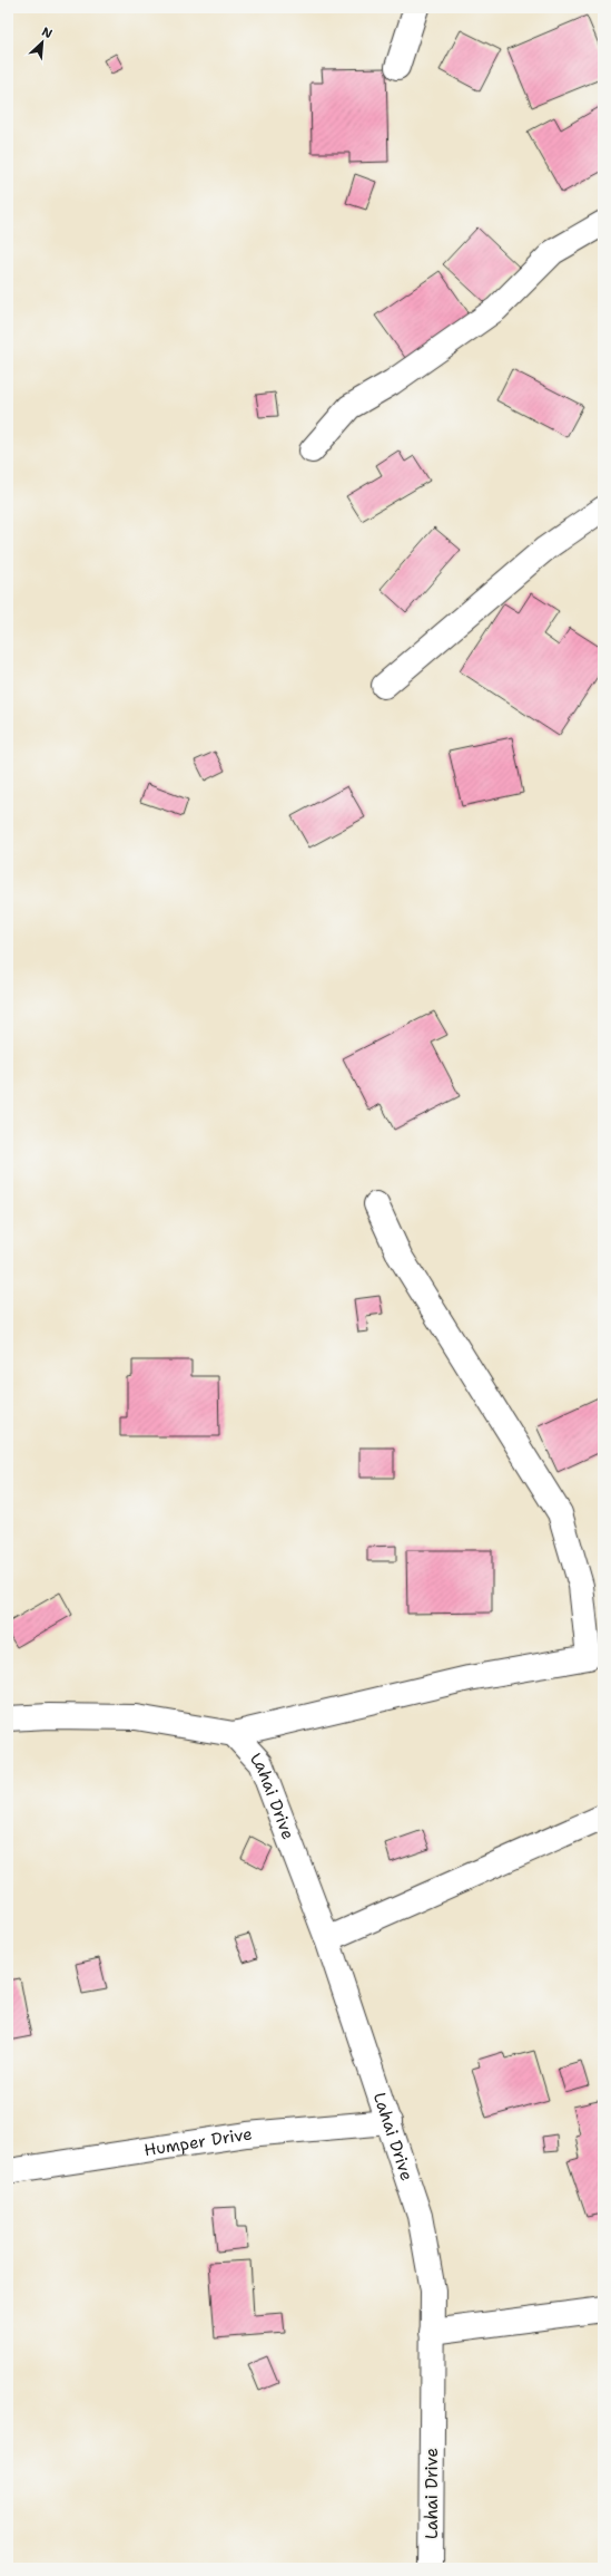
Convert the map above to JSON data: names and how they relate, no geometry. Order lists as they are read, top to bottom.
{
  "streets": {
    "street": ["Lahai Drive", "Humper Drive"]
  },
  "crossings": [
    ["Lahai Drive", "Humper Drive"]
  ],
  "north": "top right"
}
